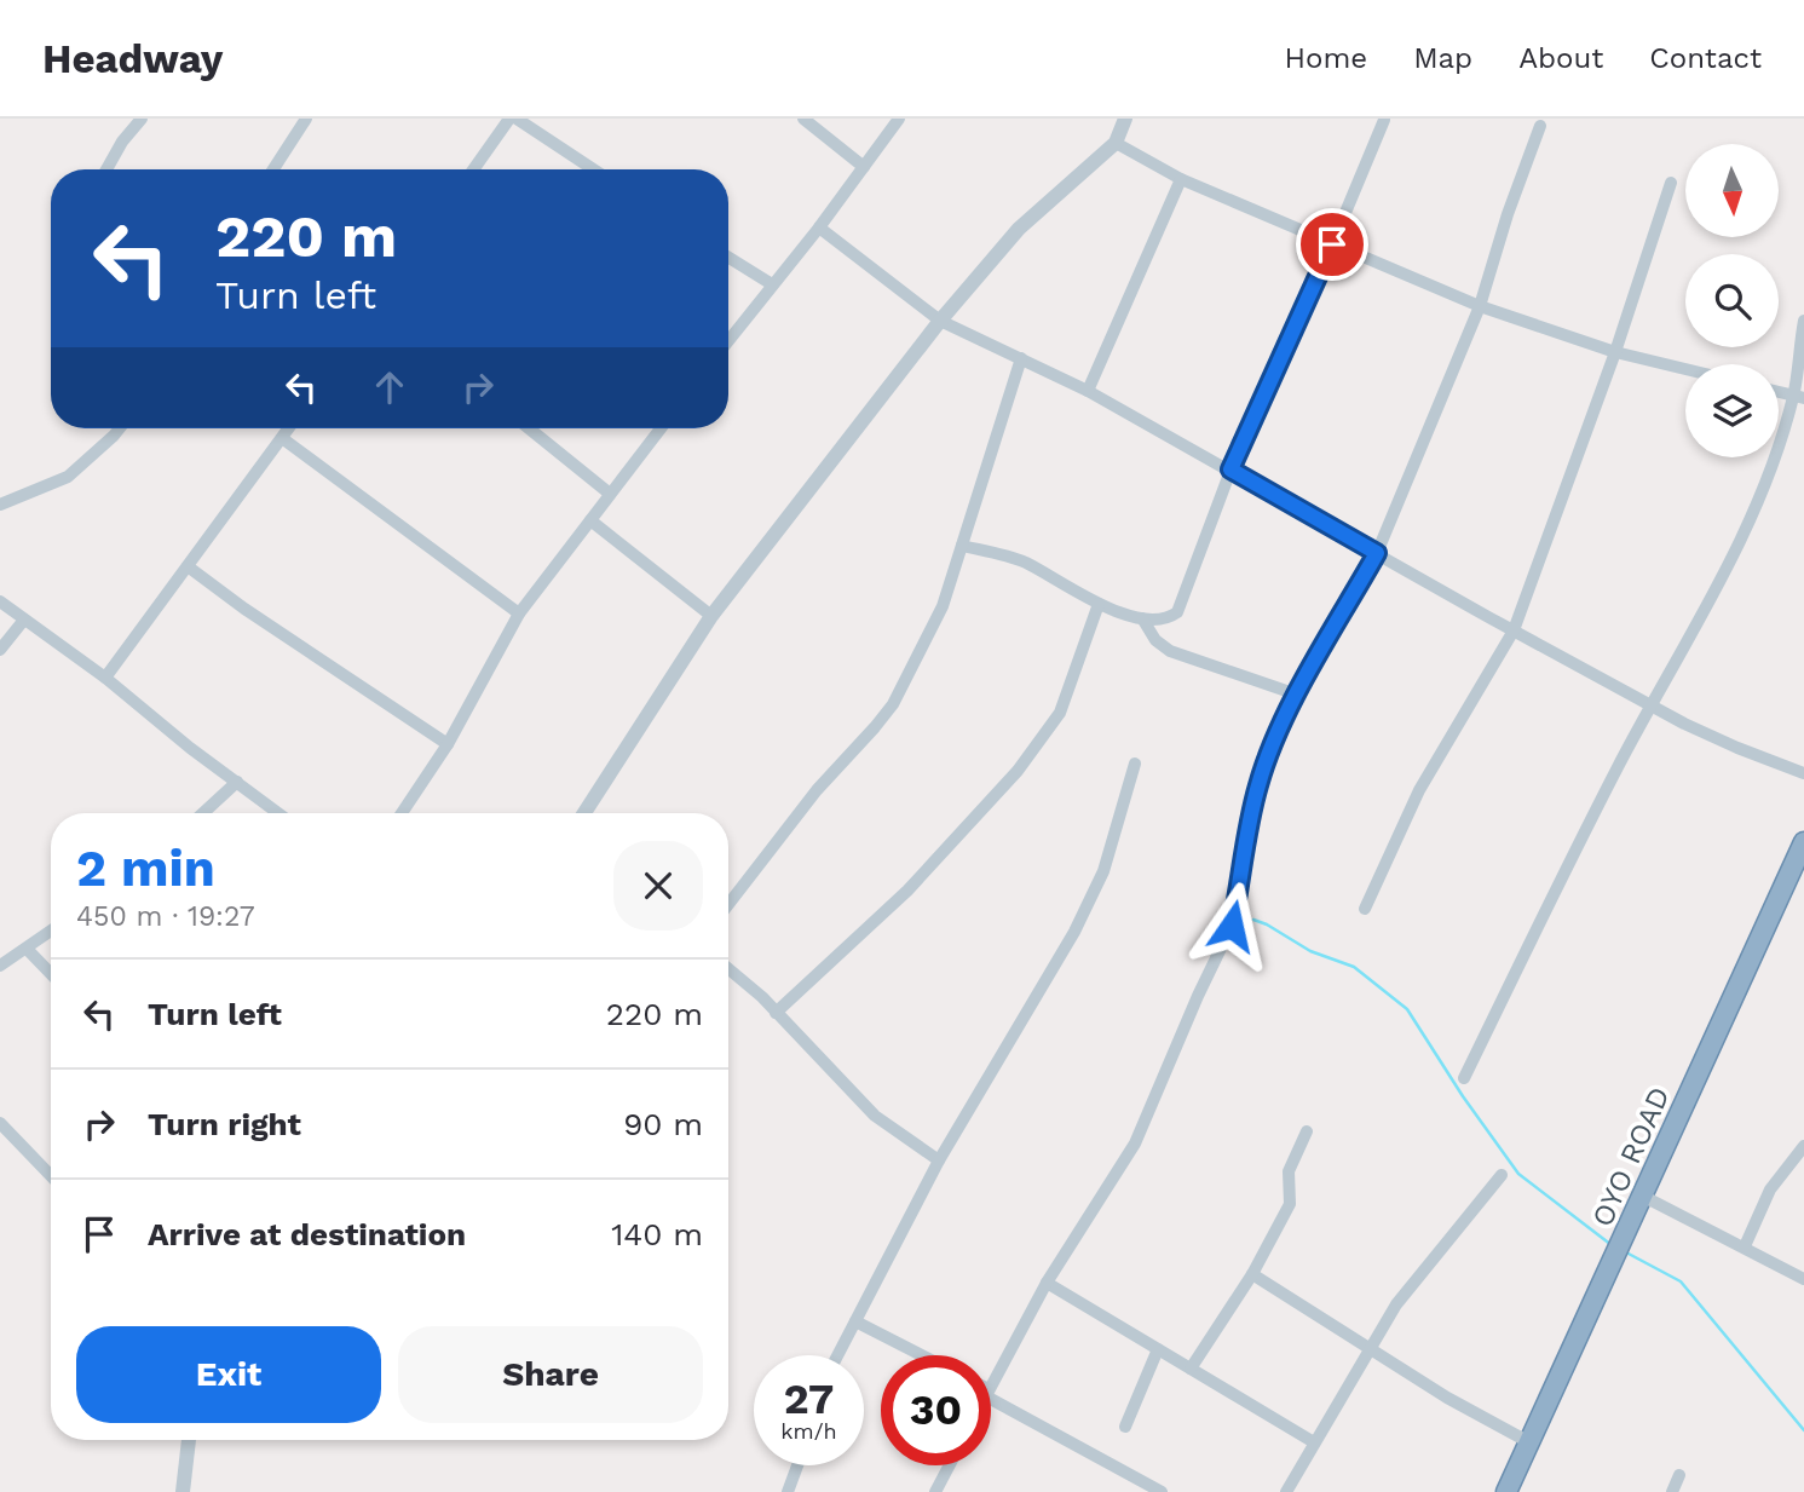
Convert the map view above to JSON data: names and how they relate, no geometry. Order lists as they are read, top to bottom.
{
  "streets": {
    "highway": ["OYO ROAD"]
  },
  "north": "bottom",
  "page": {
    "header": "Headway",
    "nav": [
      "Home",
      "Map",
      "About",
      "Contact"
    ],
    "turn": ["220 m", "Turn left"],
    "heading": ["2 min", "450 m · 19:27"],
    "list": [
      {
        "name": "Turn left",
        "value": "220 m"
      },
      {
        "name": "Turn right",
        "value": "90 m"
      },
      {
        "name": "Arrive at destination",
        "value": "140 m"
      }
    ],
    "buttons": ["Exit", "Share"],
    "speed": "27 km/h",
    "limit": "30"
  }
}
